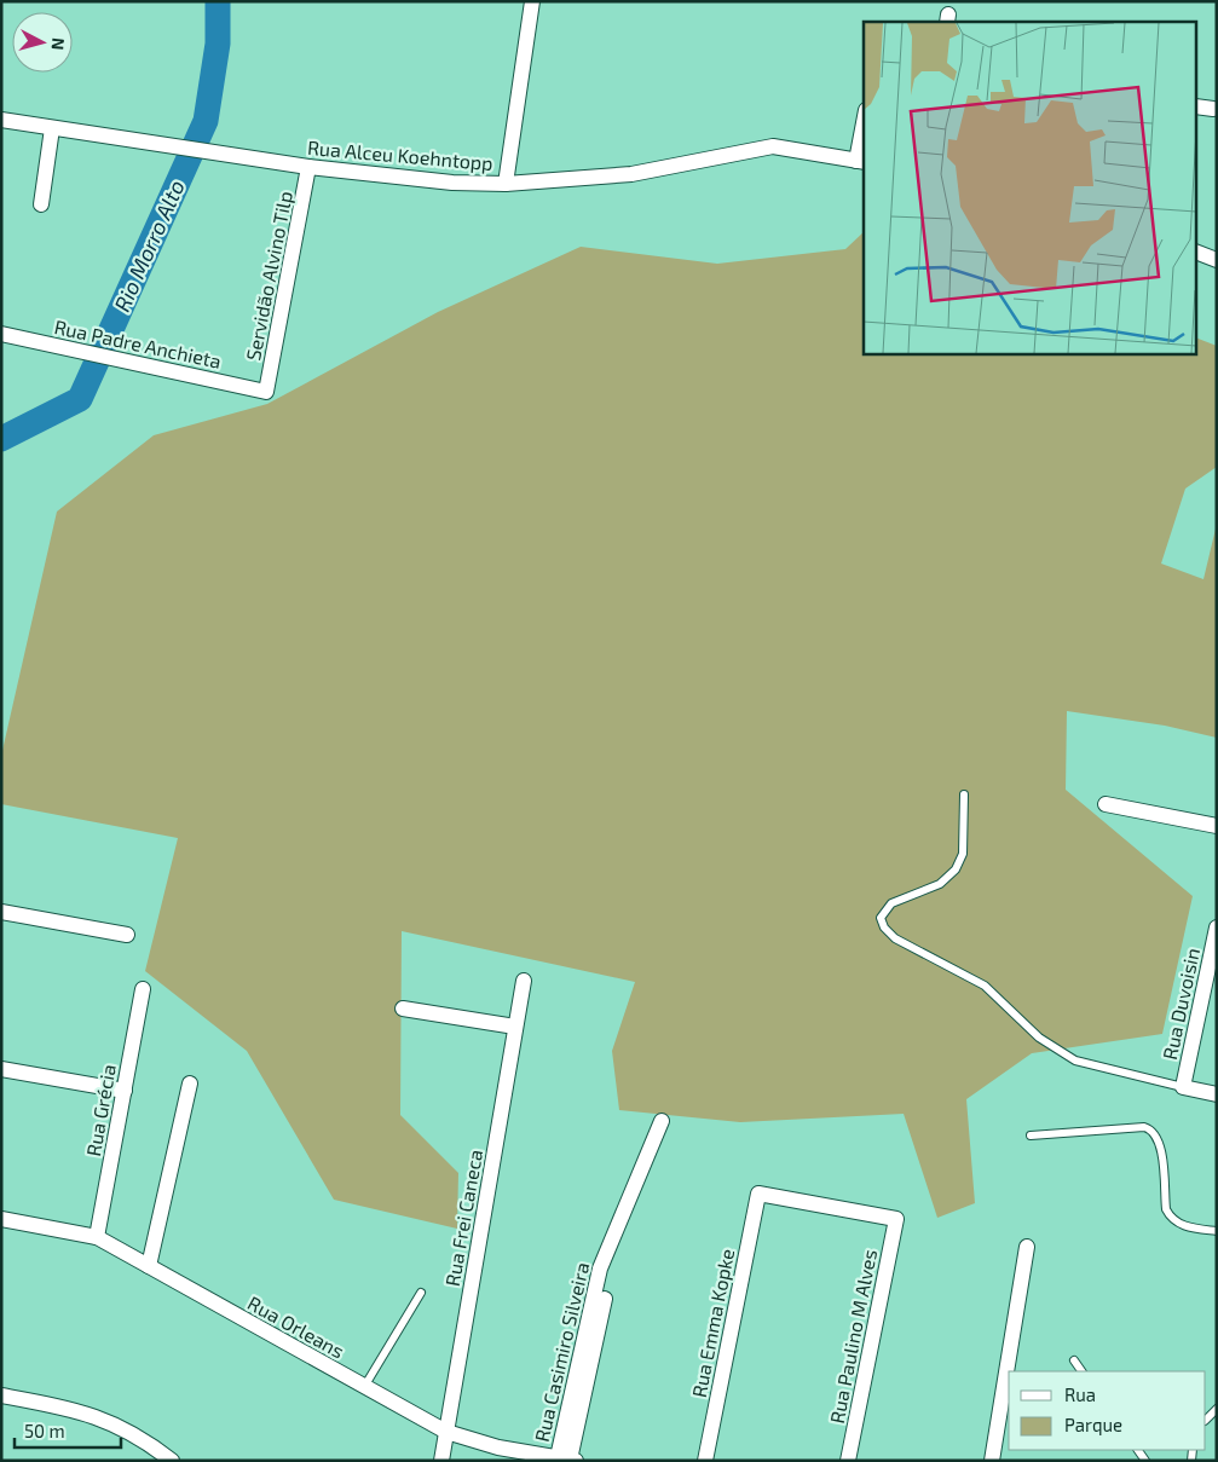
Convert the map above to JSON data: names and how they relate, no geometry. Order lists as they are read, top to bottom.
{
  "streets": {
    "street": [
      "Rua Alceu Koehntopp",
      "Servidão Alvino Tilp",
      "Rua Padre Anchieta",
      "Rua Duvoisin",
      "Rua Grécia",
      "Rua Frei Caneca",
      "Rua Emma Kopke",
      "Rua Orleans",
      "Rua Paulino M Alves",
      "Rua Casimiro Silveira"
    ]
  },
  "crossings": [
    ["Rua Alceu Koehntopp", "Servidão Alvino Tilp"],
    ["Servidão Alvino Tilp", "Rua Padre Anchieta"],
    ["Rua Grécia", "Rua Orleans"],
    ["Rua Frei Caneca", "Rua Orleans"],
    ["Rua Emma Kopke", "Rua Paulino M Alves"],
    ["Rua Orleans", "Rua Casimiro Silveira"]
  ],
  "water": ["Rio Morro Alto"],
  "legend": ["Rua", "Parque"],
  "scale_bar": "50 m",
  "north": "right"
}
